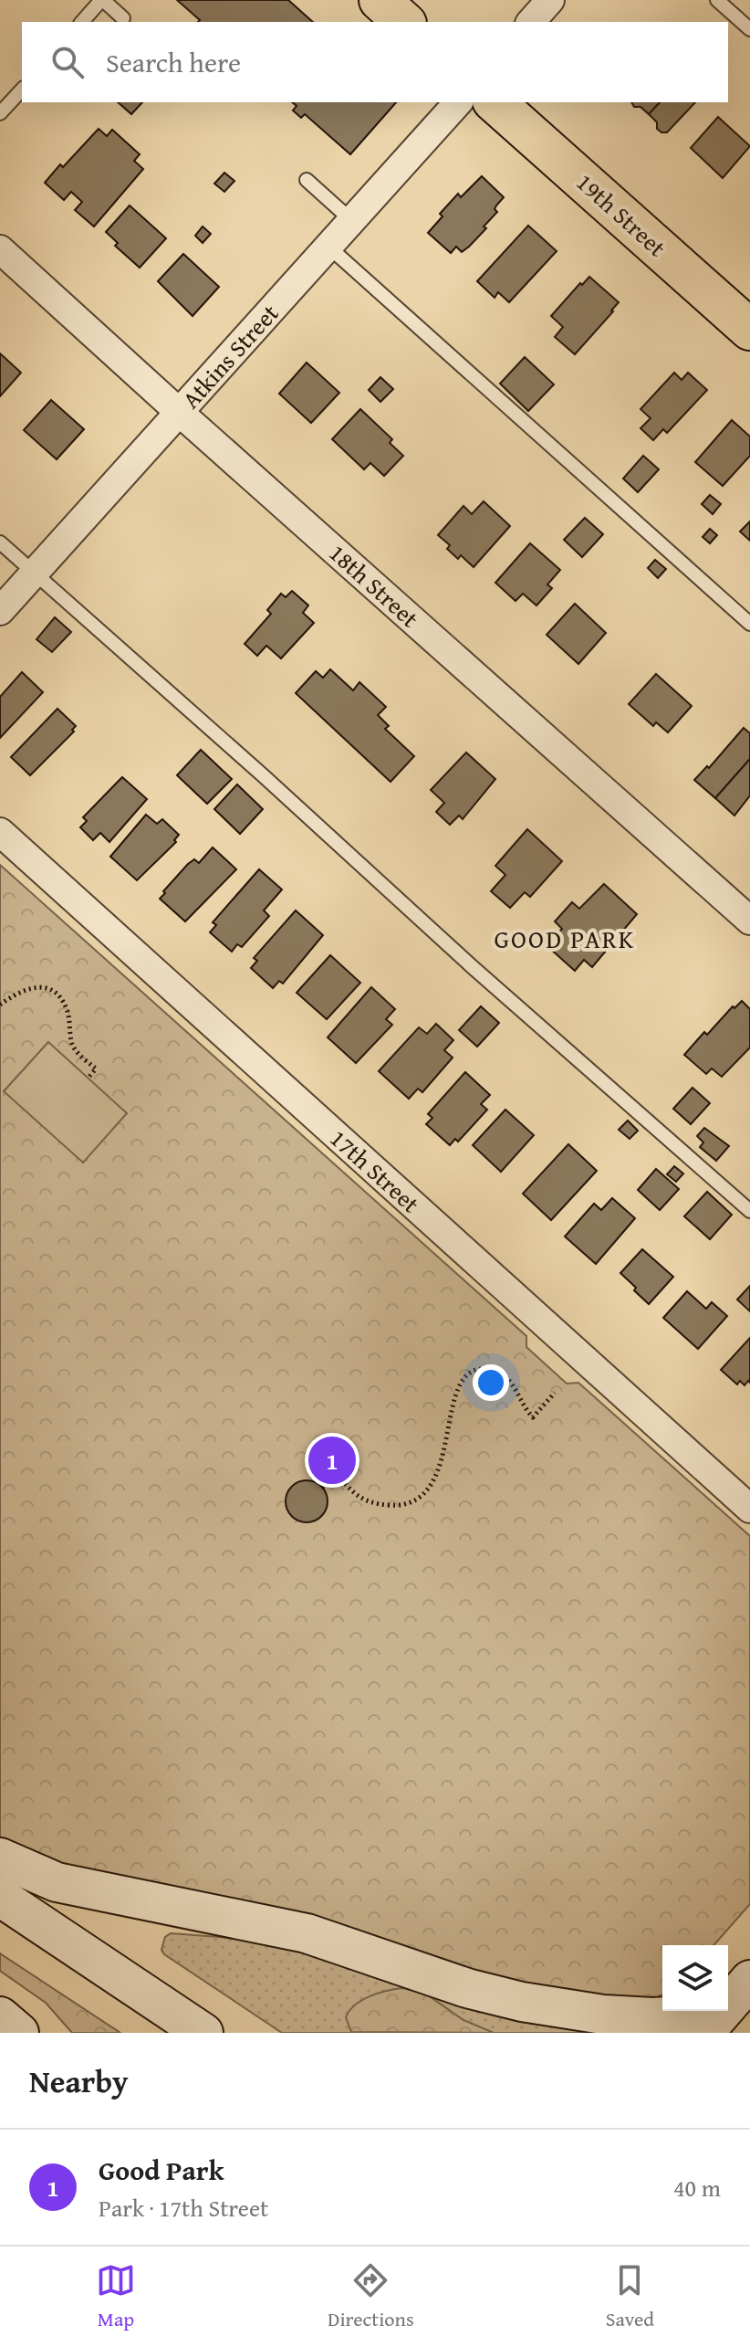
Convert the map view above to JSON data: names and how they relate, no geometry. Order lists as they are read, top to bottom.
{
  "streets": {
    "main road": ["19th Street"],
    "street": ["Atkins Street", "18th Street", "17th Street"]
  },
  "crossings": [
    ["Atkins Street", "18th Street"]
  ],
  "districts": ["GOOD PARK"],
  "page": {
    "search": "Search here",
    "pins": "1",
    "heading": "Nearby",
    "list": [
      {
        "mark": "1",
        "name": "Good Park",
        "note": "Park · 17th Street",
        "value": "40 m"
      }
    ],
    "nav": ["Map", "Directions", "Saved"]
  }
}
